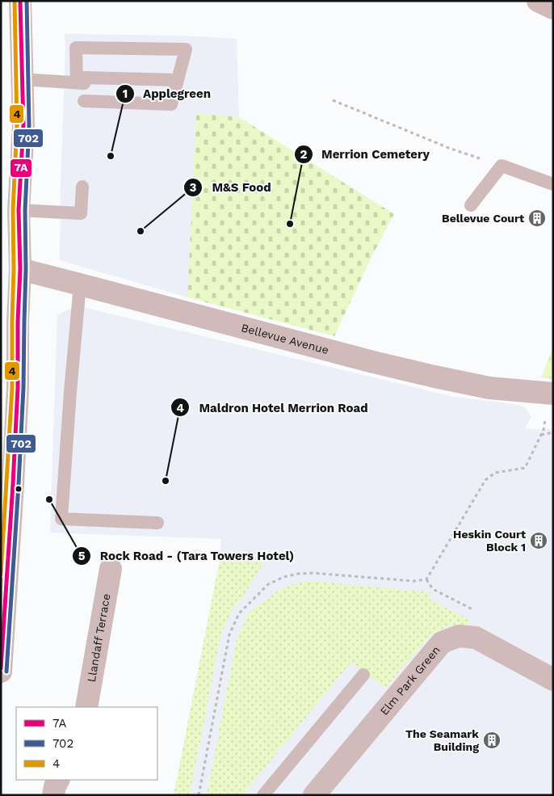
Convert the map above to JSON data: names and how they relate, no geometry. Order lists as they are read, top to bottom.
{
  "streets": {
    "street": ["Bellevue Avenue", "Llandaff Terrace", "Elm Park Green"]
  },
  "places": {
    "other": [
      "Applegreen",
      "Merrion Cemetery",
      "M&S Food",
      "Maldron Hotel Merrion Road",
      "Rock Road - (Tara Towers Hotel)"
    ],
    "building": ["Bellevue Court", "Heskin Court Block 1", "The Seamark Building"]
  },
  "lines": ["transit line 7A", "transit line 702", "transit line 4"],
  "legend": ["7A", "702", "4"]
}
